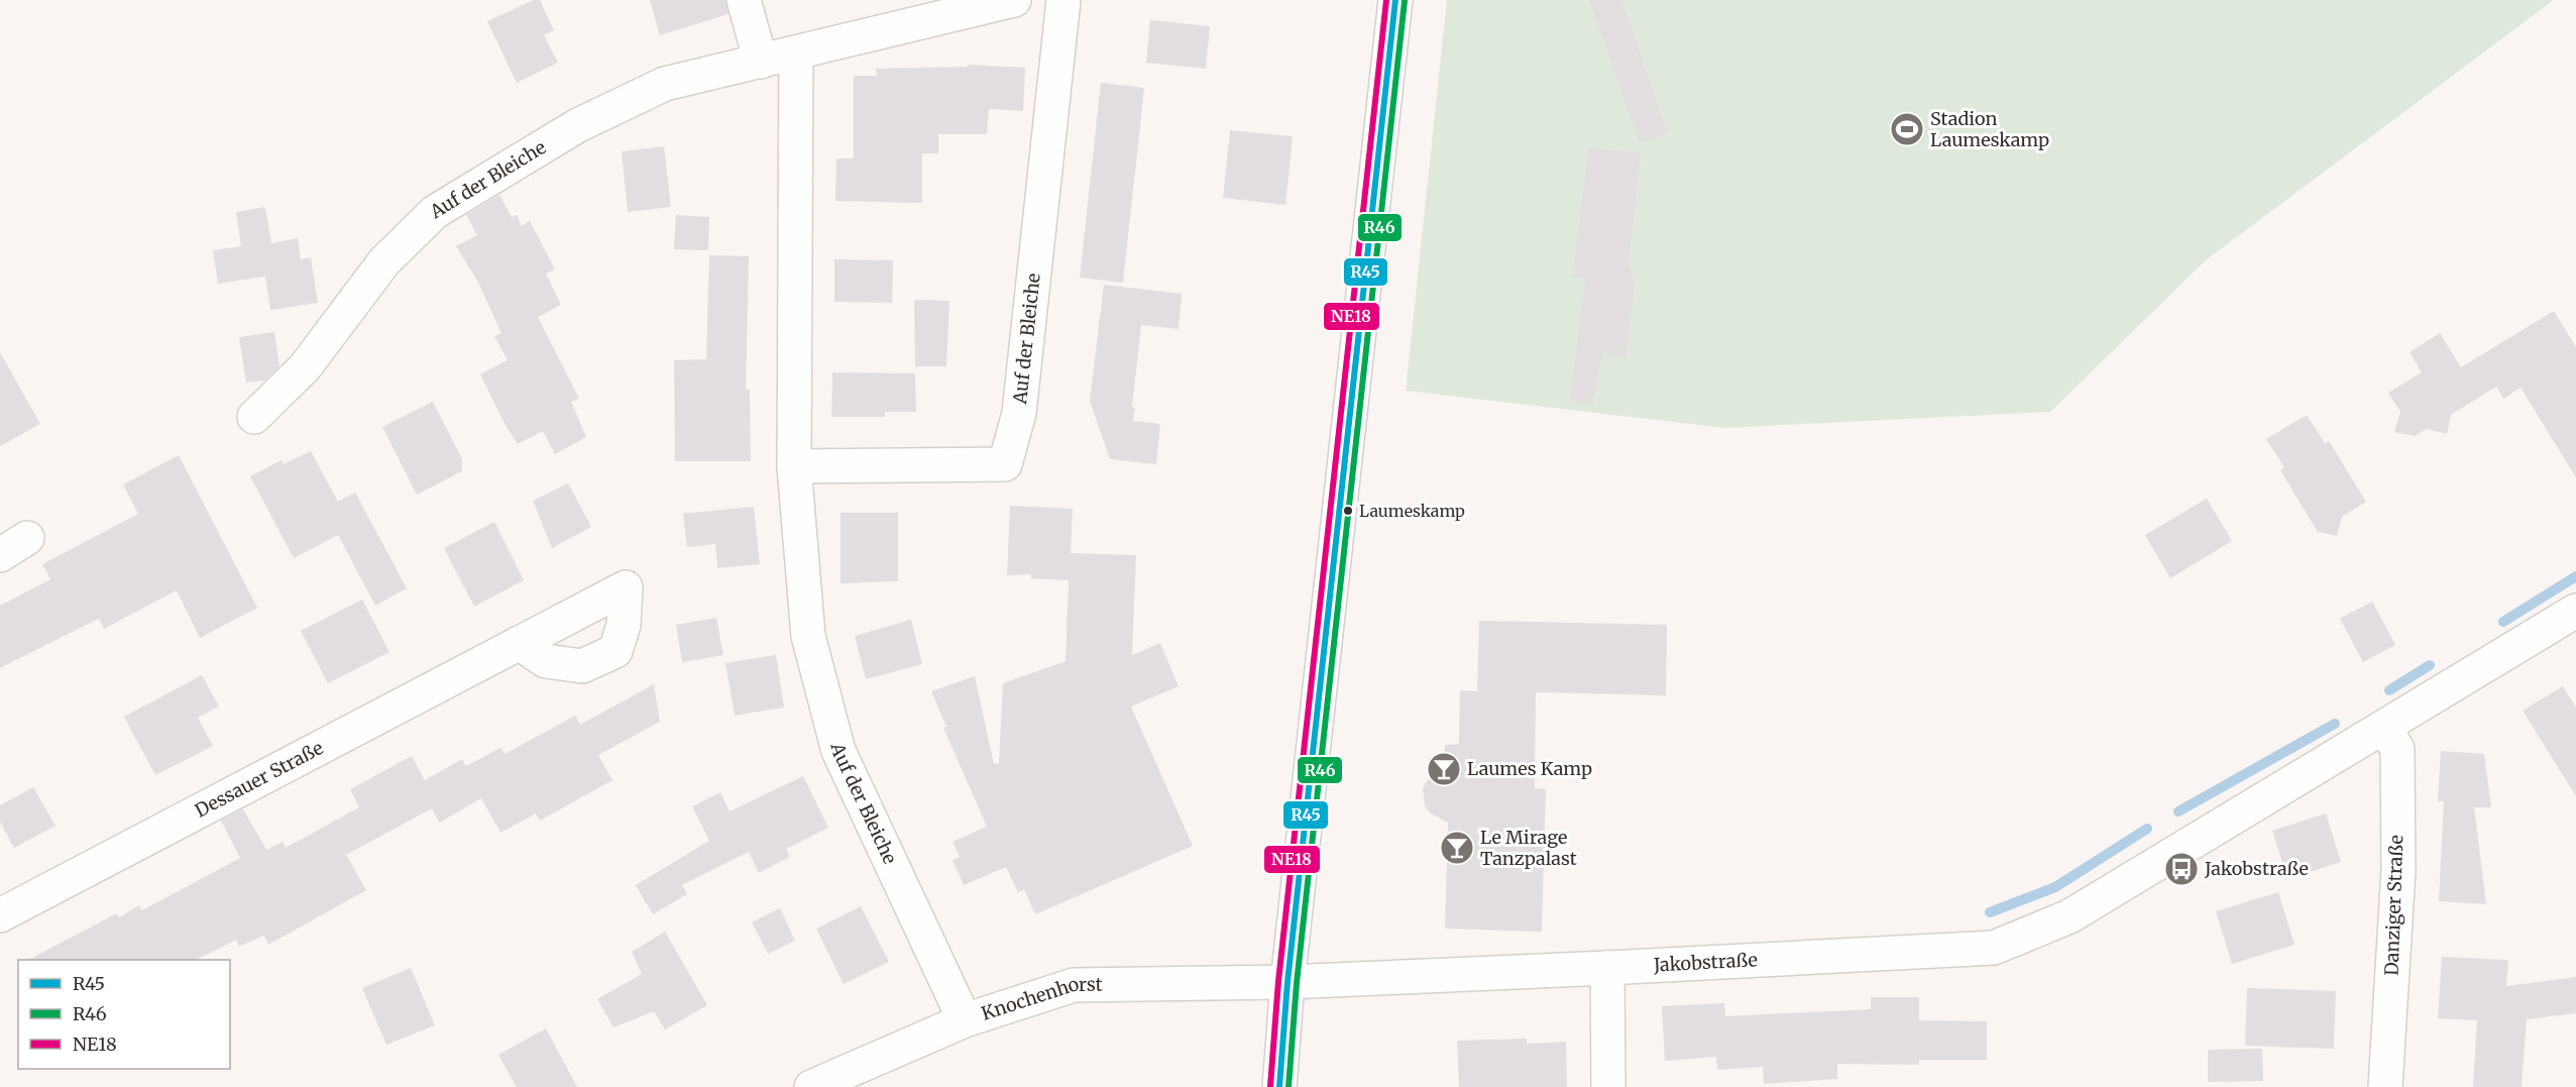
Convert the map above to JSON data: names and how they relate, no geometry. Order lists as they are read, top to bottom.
{
  "streets": {
    "street": [
      "Auf der Bleiche",
      "Dessauer Straße",
      "Danziger Straße",
      "Jakobstraße",
      "Knochenhorst"
    ]
  },
  "crossings": [
    ["Auf der Bleiche", "Knochenhorst"],
    ["Danziger Straße", "Jakobstraße"],
    ["Jakobstraße", "Knochenhorst"]
  ],
  "places": {
    "sports": ["Stadion Laumeskamp"],
    "other": ["Laumeskamp"],
    "bar": ["Laumes Kamp", "Le Mirage Tanzpalast"],
    "bus stop": ["Jakobstraße"]
  },
  "lines": ["transit line R45", "transit line NE18", "transit line R46"],
  "legend": ["R45", "R46", "NE18"]
}
